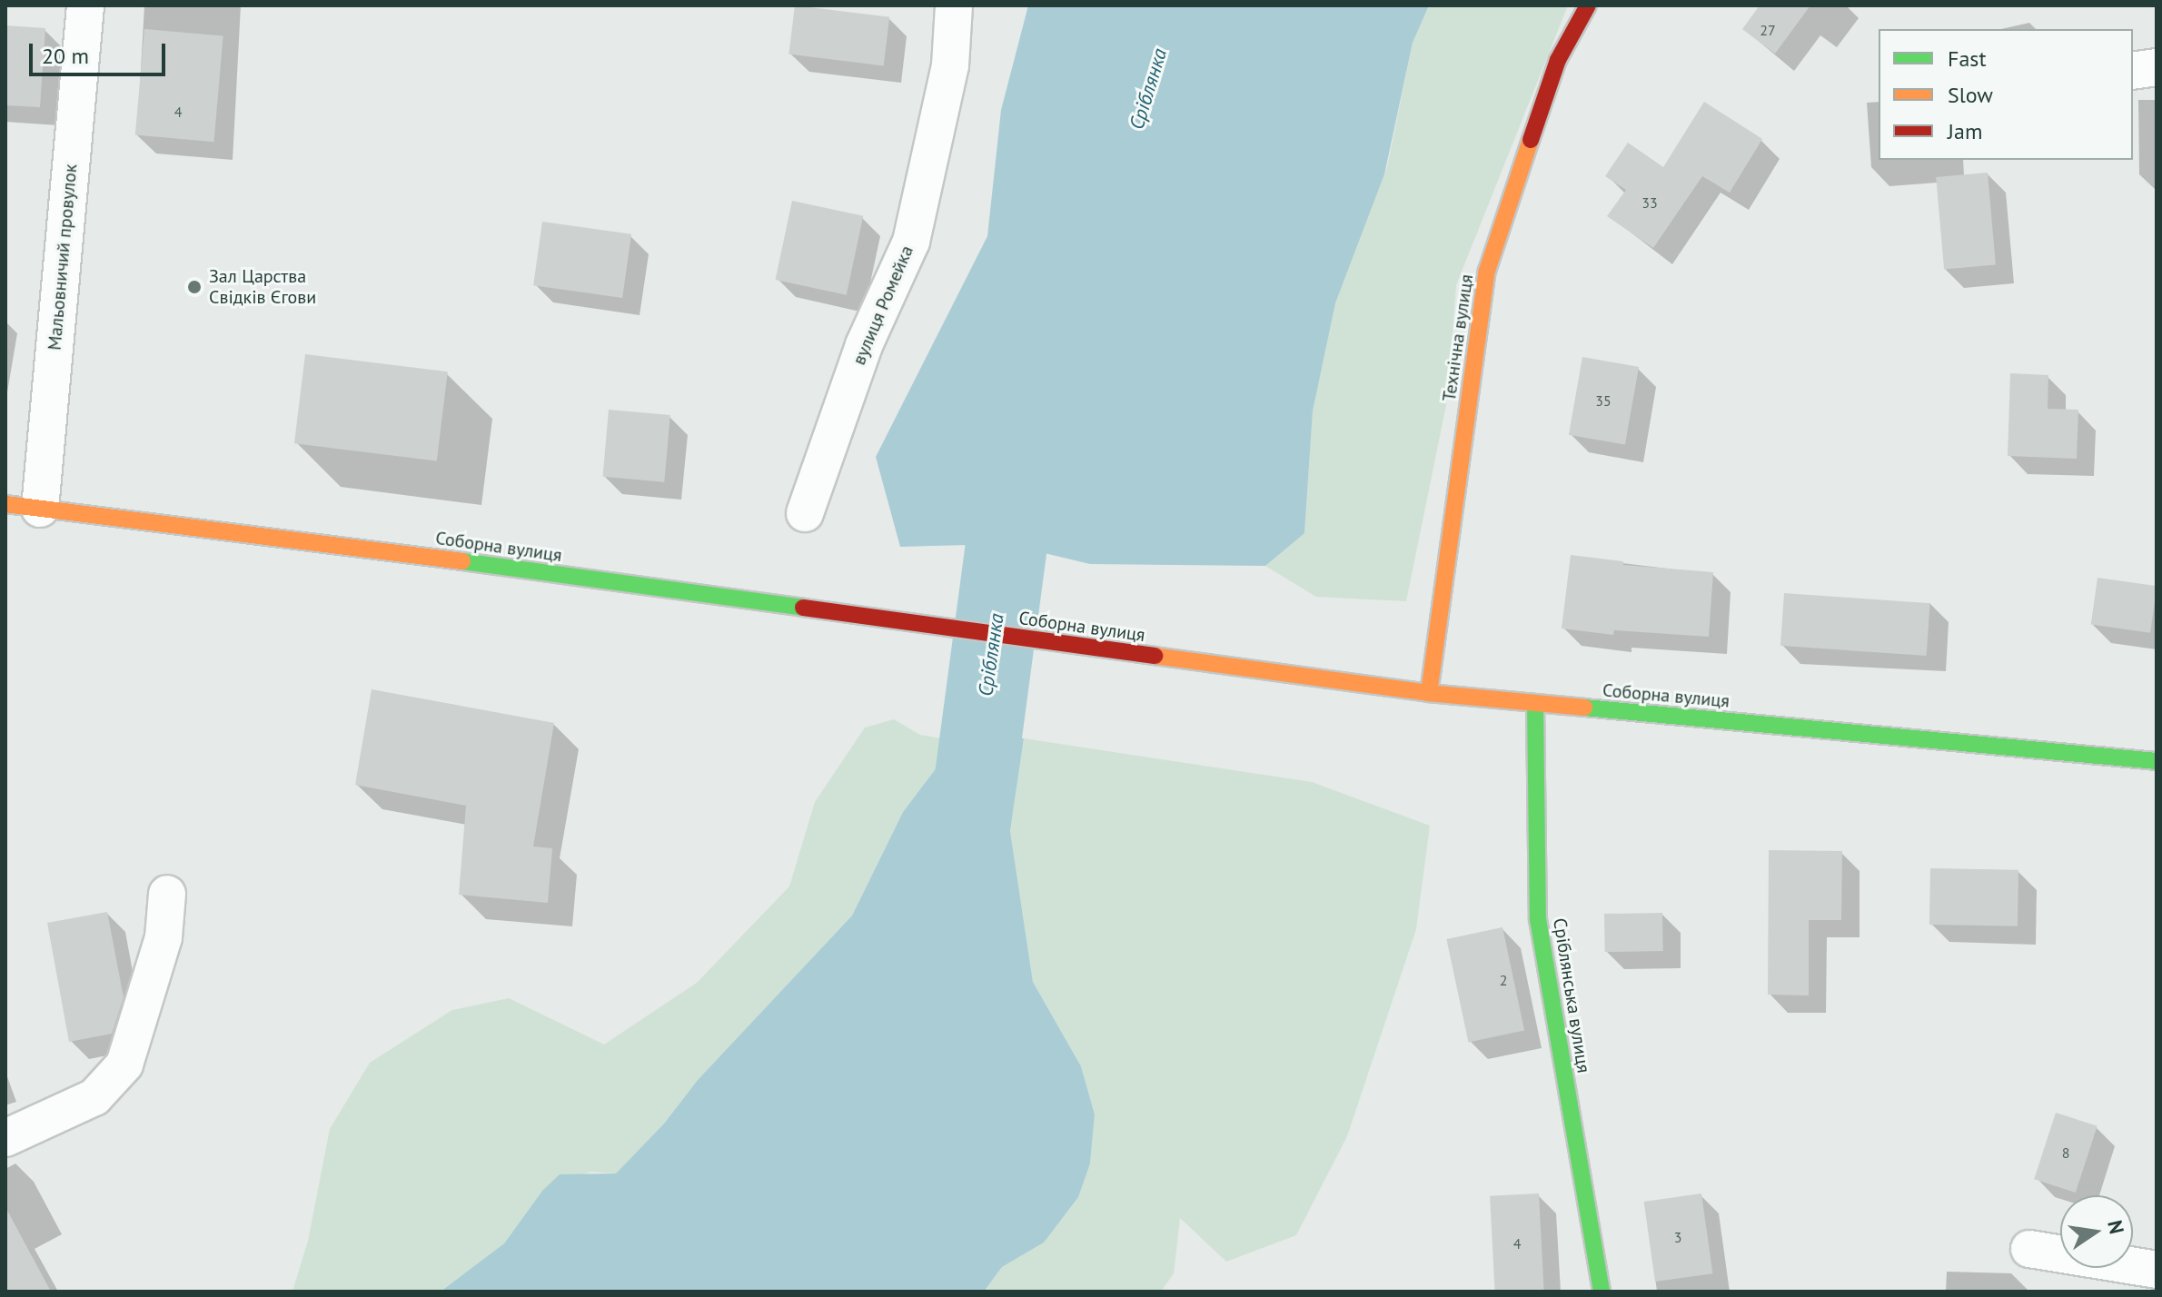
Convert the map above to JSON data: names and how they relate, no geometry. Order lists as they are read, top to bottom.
{
  "streets": {
    "main road": ["Технічна вулиця", "Соборна вулиця", "Сріблянська вулиця"],
    "street": ["Мальовничий провулок", "вулиця Ромейка"]
  },
  "crossings": [
    ["Мальовничий провулок", "Соборна вулиця"],
    ["Технічна вулиця", "Соборна вулиця"],
    ["Соборна вулиця", "Сріблянська вулиця"]
  ],
  "water": ["Сріблянка"],
  "places": ["Зал Царства Свідків Єгови"],
  "house_numbers": [
    "27",
    "4",
    "33",
    "35",
    "2",
    "8",
    "3",
    "4"
  ],
  "legend": ["Fast", "Slow", "Jam"],
  "scale_bar": "20 m",
  "north": "right"
}
